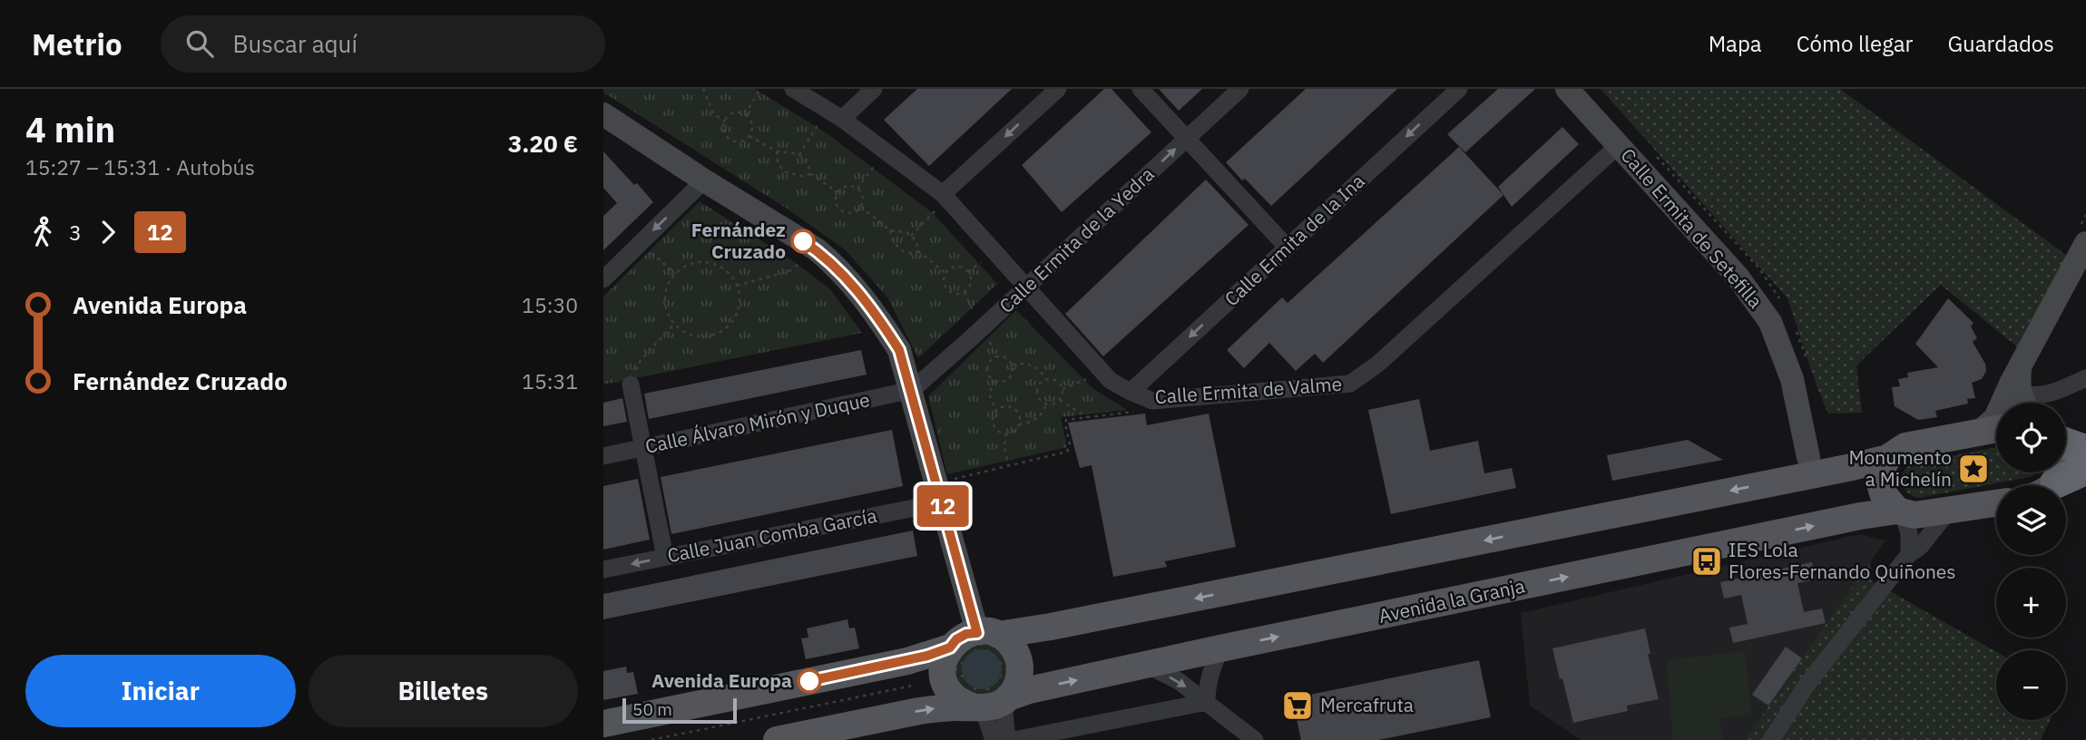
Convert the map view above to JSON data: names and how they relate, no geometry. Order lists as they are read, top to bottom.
{
  "streets": {
    "main road": ["Avenida la Granja"],
    "street": [
      "Calle Ermita de Setefilla",
      "Calle Ermita de la Yedra",
      "Calle Ermita de la Ina",
      "Calle Ermita de Valme",
      "Calle Álvaro Mirón y Duque",
      "Calle Juan Comba García"
    ]
  },
  "crossings": [
    ["Calle Ermita de Setefilla", "Calle Ermita de Valme"],
    ["Calle Ermita de la Yedra", "Calle Ermita de Valme"],
    ["Calle Ermita de la Yedra", "Calle Álvaro Mirón y Duque"],
    ["Calle Ermita de la Ina", "Calle Ermita de Valme"]
  ],
  "one_way": ["Calle Ermita de la Ina"],
  "places": {
    "other": ["Fernández Cruzado", "Avenida Europa"],
    "place": ["Monumento a Michelín"],
    "bus stop": ["IES Lola Flores-Fernando Quiñones"],
    "supermarket": ["Mercafruta"]
  },
  "lines": ["bus line 12"],
  "scale_bar": "50 m",
  "page": {
    "header": "Metrio",
    "search": "Buscar aquí",
    "nav": ["Mapa", "Cómo llegar", "Guardados"],
    "heading": ["4 min", "15:27 – 15:31 · Autobús", "3.20 €"],
    "on_map": "12",
    "legs": ["3", "12"],
    "list": [
      {
        "name": "Avenida Europa",
        "value": "15:30"
      },
      {
        "name": "Fernández Cruzado",
        "value": "15:31"
      }
    ],
    "map_buttons": ["+", "−"],
    "buttons": ["Iniciar", "Billetes"],
    "scale": "50 m"
  }
}
